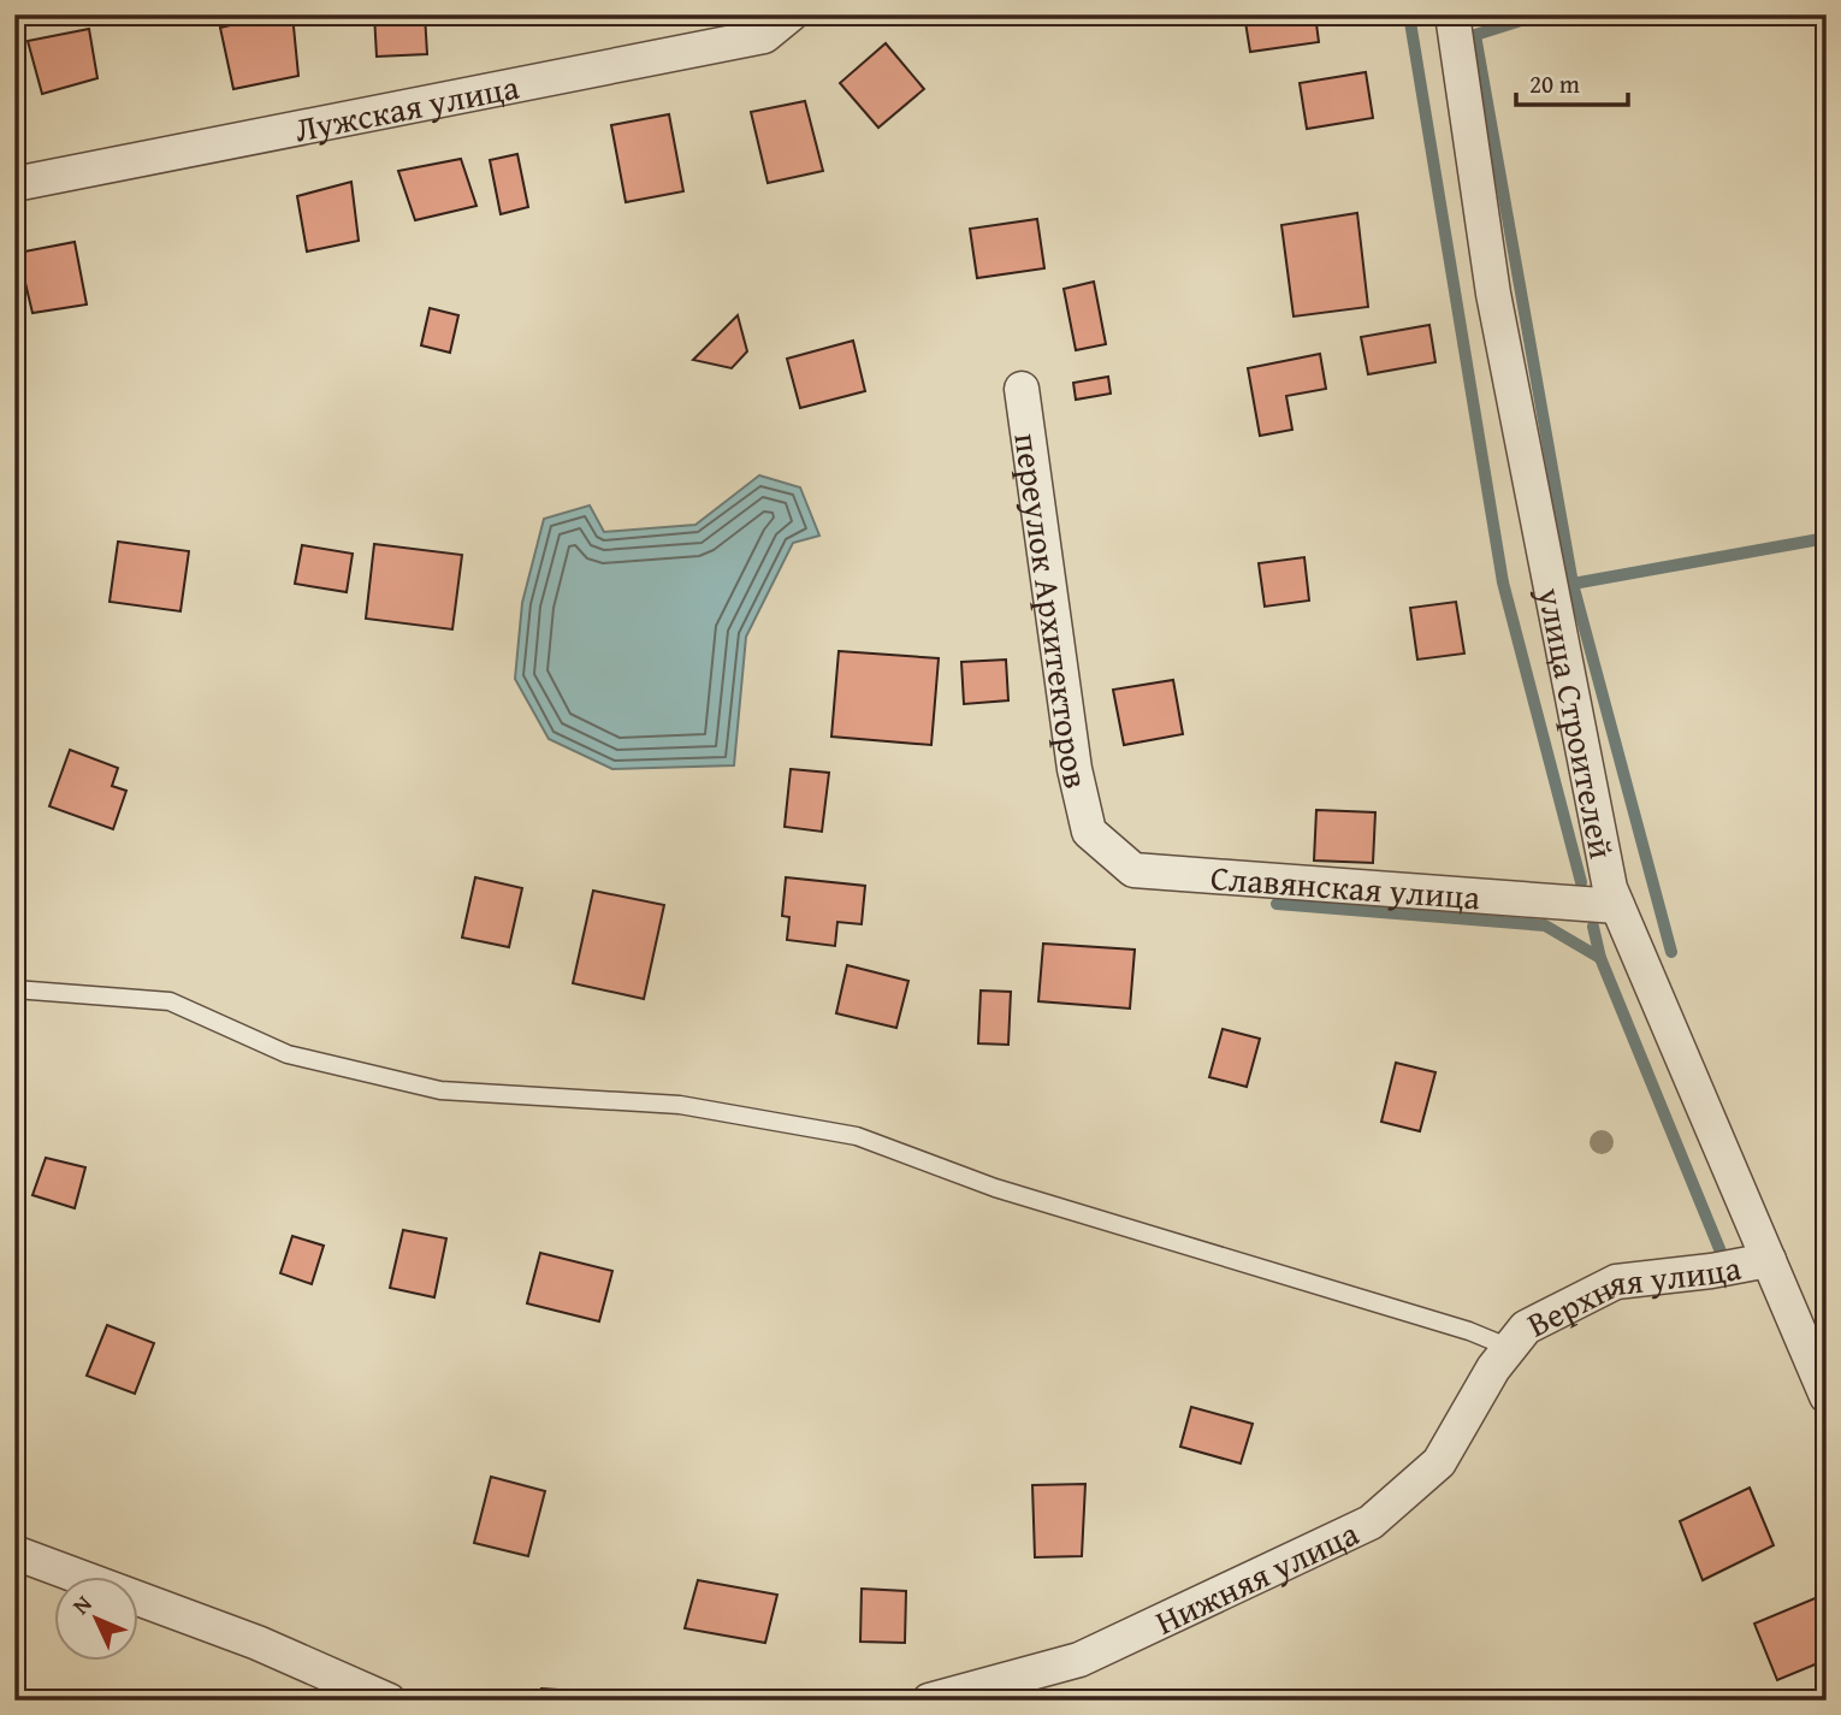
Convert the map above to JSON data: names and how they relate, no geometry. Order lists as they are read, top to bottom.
{
  "streets": {
    "street": [
      "Лужская улица",
      "переулок Архитекторов",
      "улица Строителей",
      "Славянская улица",
      "Верхняя улица",
      "Нижняя улица"
    ]
  },
  "crossings": [
    ["переулок Архитекторов", "Славянская улица"],
    ["улица Строителей", "Славянская улица"],
    ["улица Строителей", "Верхняя улица"],
    ["Верхняя улица", "Нижняя улица"]
  ],
  "scale_bar": "20 m",
  "north": "top left"
}
